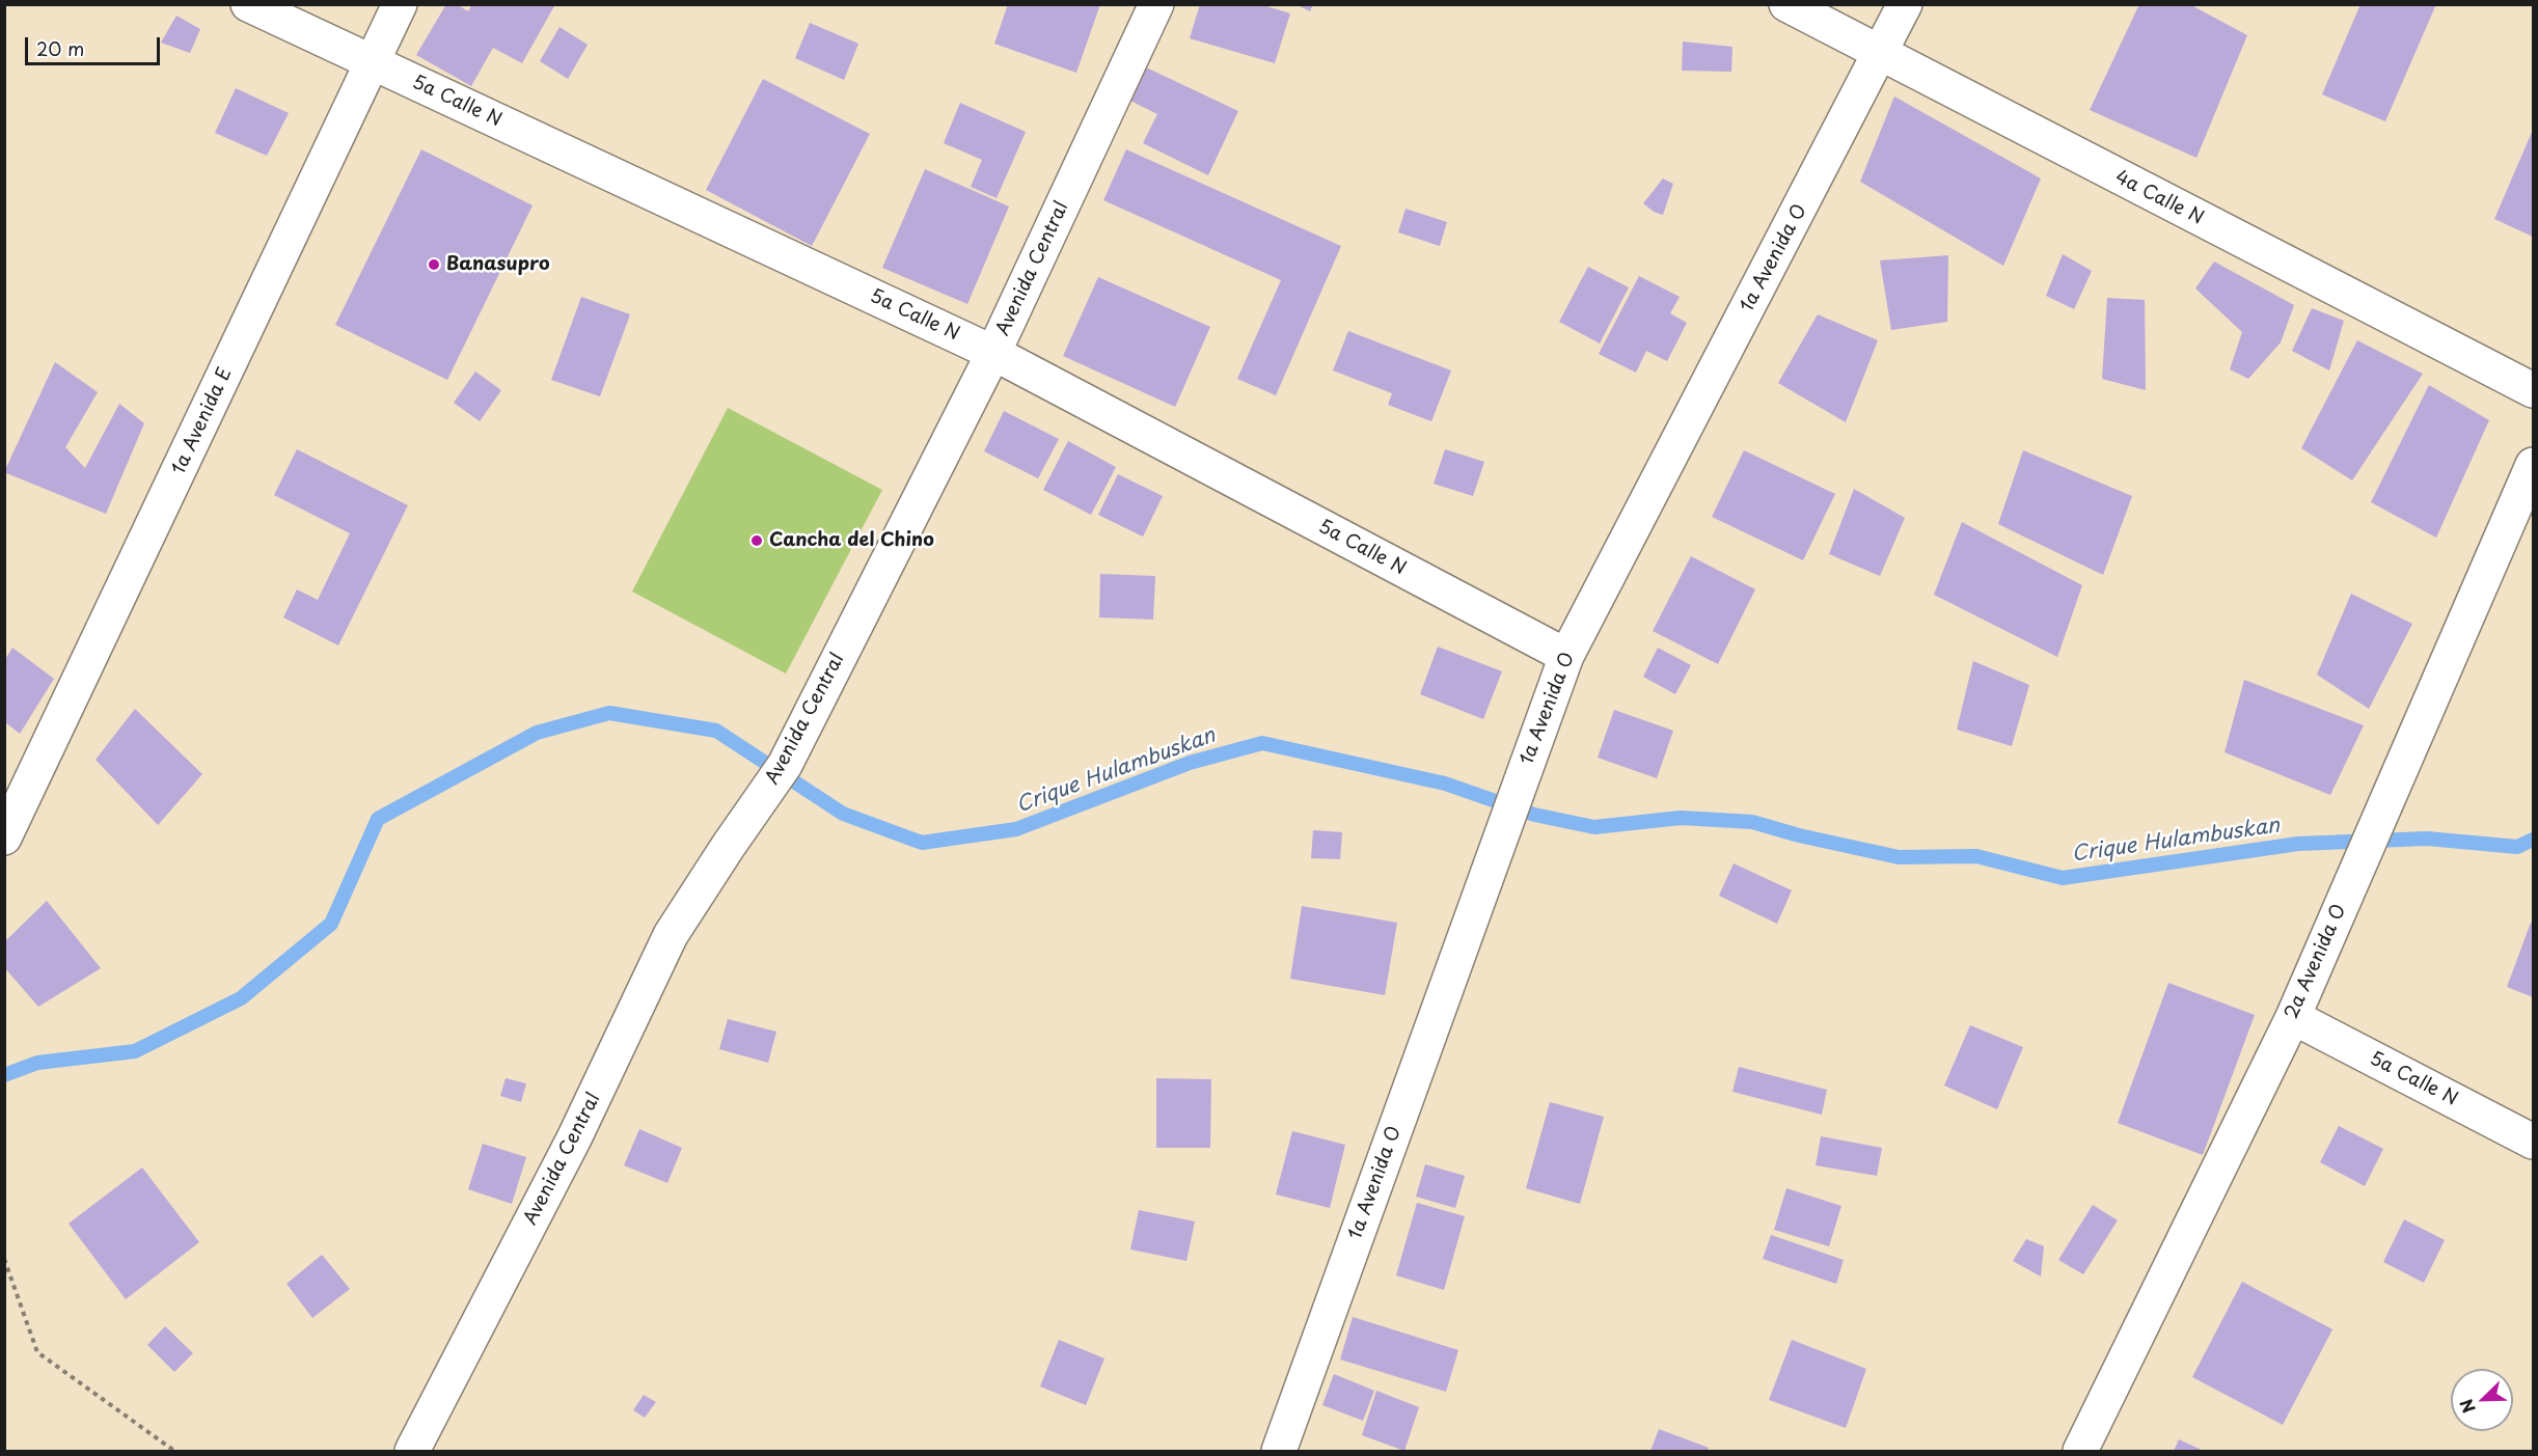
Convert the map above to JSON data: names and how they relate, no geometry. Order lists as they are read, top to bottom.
{
  "streets": {
    "street": [
      "5a Calle N",
      "4a Calle N",
      "1a Avenida O",
      "Avenida Central",
      "1a Avenida E",
      "2a Avenida O"
    ]
  },
  "crossings": [
    ["5a Calle N", "1a Avenida O"],
    ["5a Calle N", "Avenida Central"],
    ["5a Calle N", "1a Avenida E"],
    ["5a Calle N", "2a Avenida O"],
    ["4a Calle N", "1a Avenida O"]
  ],
  "water": ["Crique Hulambuskan"],
  "places": ["Banasupro", "Cancha del Chino"],
  "scale_bar": "20 m",
  "north": "bottom left"
}
